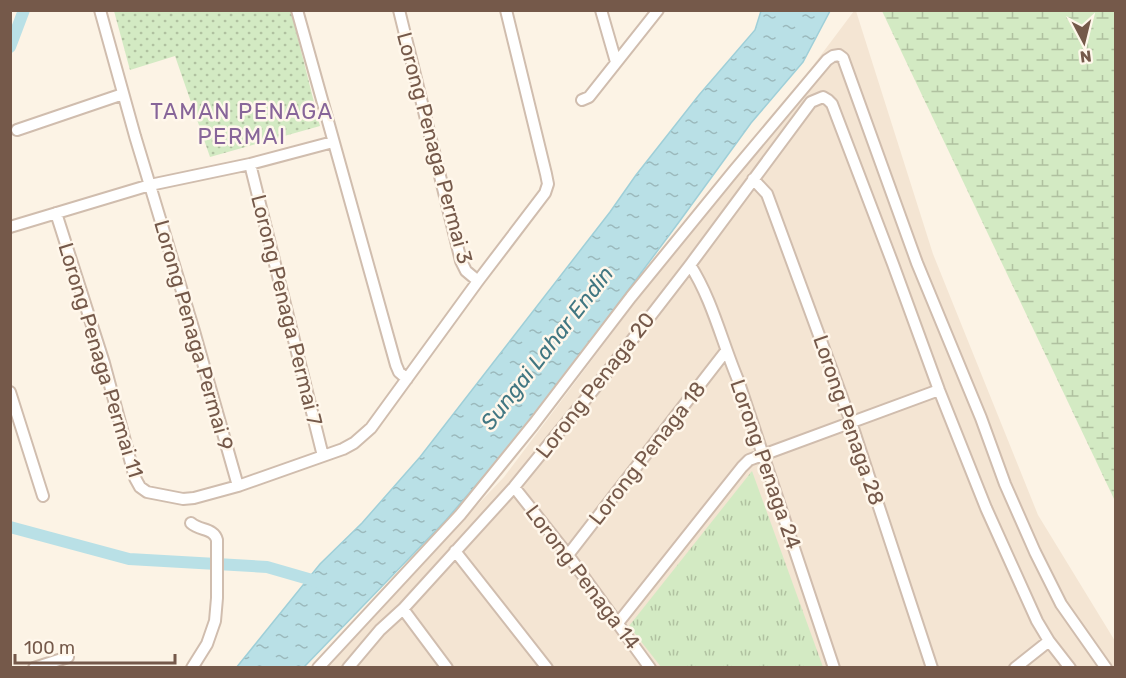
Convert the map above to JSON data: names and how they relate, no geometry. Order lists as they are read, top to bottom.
{
  "streets": {
    "street": [
      "Lorong Penaga Permai 3",
      "Lorong Penaga Permai 7",
      "Lorong Penaga Permai 9",
      "Lorong Penaga Permai 11",
      "Lorong Penaga 20",
      "Lorong Penaga 28",
      "Lorong Penaga 18",
      "Lorong Penaga 24",
      "Lorong Penaga 14"
    ]
  },
  "crossings": [
    ["Lorong Penaga Permai 9", "Lorong Penaga Permai 11"],
    ["Lorong Penaga 20", "Lorong Penaga 28"],
    ["Lorong Penaga 20", "Lorong Penaga 24"],
    ["Lorong Penaga 20", "Lorong Penaga 14"],
    ["Lorong Penaga 18", "Lorong Penaga 24"],
    ["Lorong Penaga 18", "Lorong Penaga 14"]
  ],
  "districts": ["TAMAN PENAGA PERMAI"],
  "water": ["Sungai Lahar Endin"],
  "scale_bar": "100 m",
  "north": "bottom"
}
